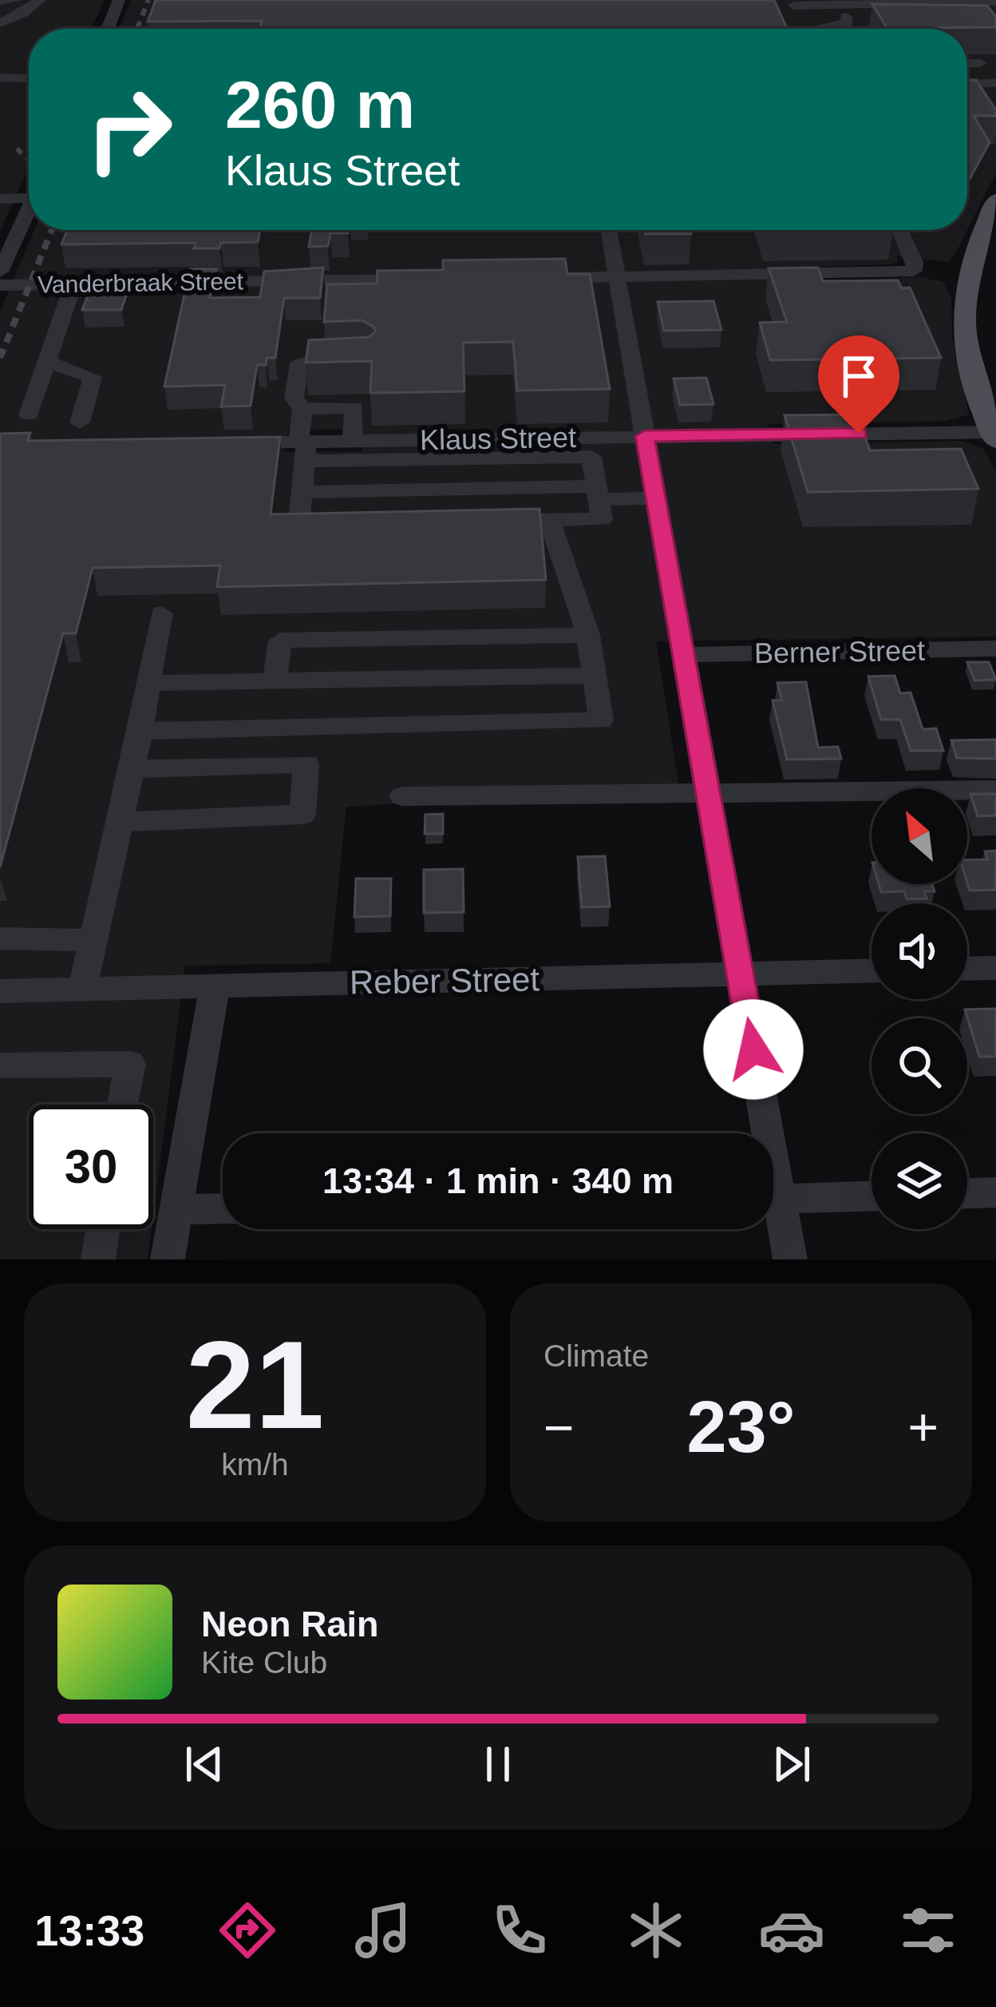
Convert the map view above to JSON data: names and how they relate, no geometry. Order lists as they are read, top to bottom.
{
  "streets": {
    "street": [
      "Vanderbraak Street",
      "Klaus Street",
      "Berner Street",
      "Reber Street"
    ]
  },
  "north": "top left",
  "page": {
    "turn": ["260 m", "Klaus Street"],
    "limit": "30",
    "trip": "13:34 · 1 min · 340 m",
    "tile": [
      ["21", "km/h"],
      "Climate"
    ],
    "heat": ["−", "23°", "+"],
    "song": ["Neon Rain", "Kite Club"],
    "tabs": "13:33"
  }
}
